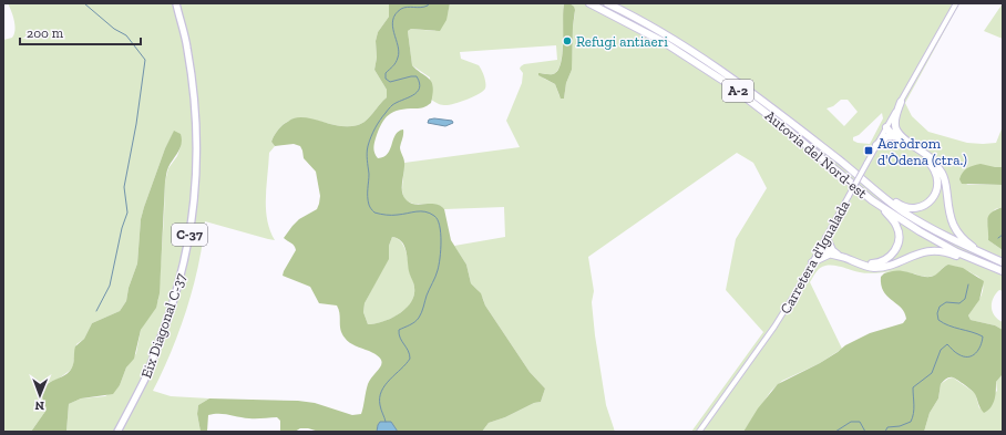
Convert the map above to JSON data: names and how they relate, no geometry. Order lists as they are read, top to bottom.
{
  "streets": {
    "highway": [
      "A-2",
      "Autovia del Nord-est",
      "C-37",
      "Eix Diagonal C-37"
    ],
    "street": ["Carretera d'Igualada"]
  },
  "places": {
    "other": ["Refugi antiaeri"],
    "transit": ["Aeròdrom d'Òdena (ctra.)"]
  },
  "scale_bar": "200 m",
  "north": "bottom"
}
